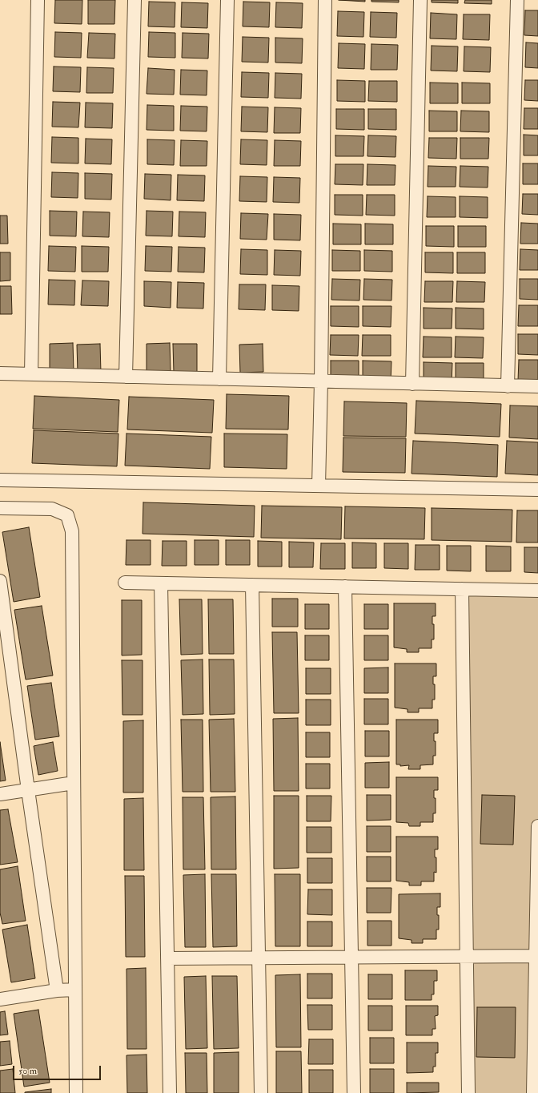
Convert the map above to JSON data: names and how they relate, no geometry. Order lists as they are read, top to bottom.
{
  "scale_bar": "50 m"
}
